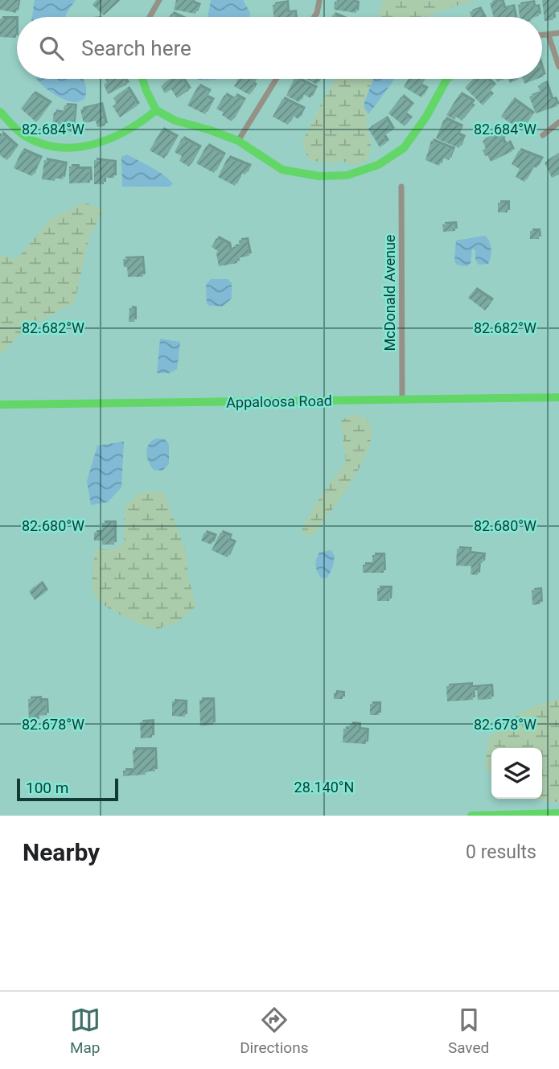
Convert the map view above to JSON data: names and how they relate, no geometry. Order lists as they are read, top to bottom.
{
  "streets": {
    "street": ["McDonald Avenue", "Appaloosa Road"]
  },
  "crossings": [
    ["McDonald Avenue", "Appaloosa Road"]
  ],
  "scale_bar": "100 m",
  "page": {
    "search": "Search here",
    "scale": "100 m",
    "heading": ["Nearby", "0 results"],
    "nav": ["Map", "Directions", "Saved"]
  },
  "coordinates": [
    "82.684°W",
    "82.682°W",
    "82.680°W",
    "82.678°W",
    "28.140°N"
  ]
}
